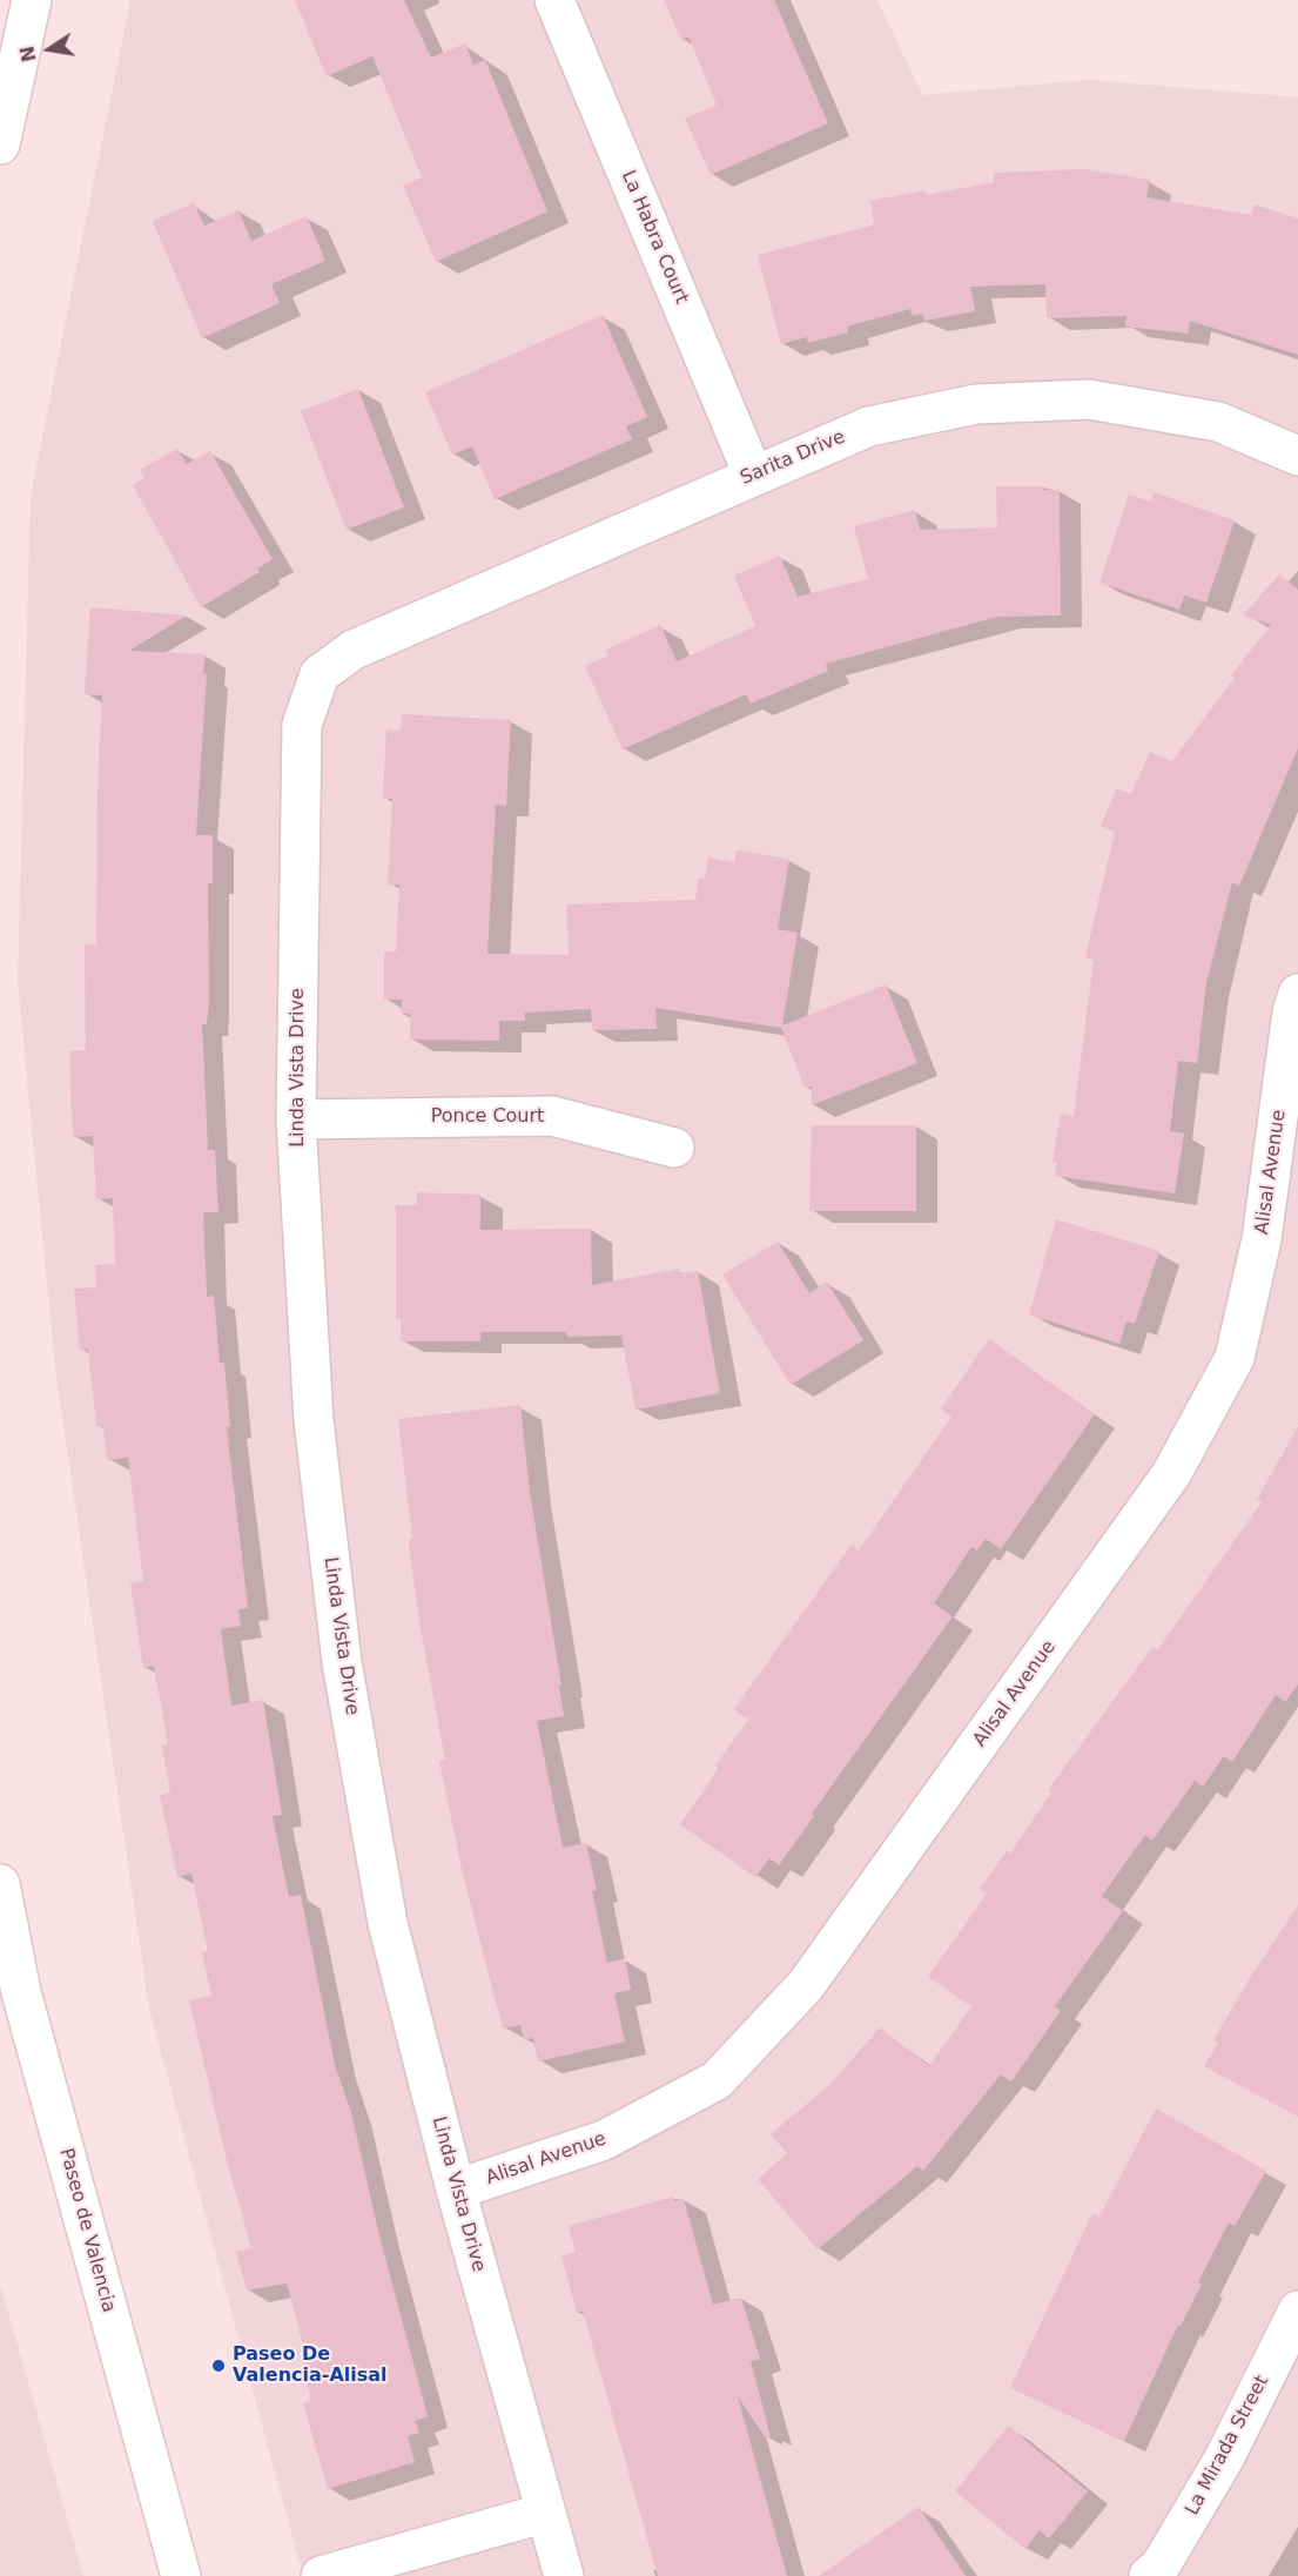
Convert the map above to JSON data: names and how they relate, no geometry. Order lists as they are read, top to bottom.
{
  "streets": {
    "street": [
      "La Habra Court",
      "Sarita Drive",
      "Linda Vista Drive",
      "Ponce Court",
      "Alisal Avenue",
      "Paseo de Valencia",
      "La Mirada Street"
    ]
  },
  "crossings": [
    ["La Habra Court", "Sarita Drive"],
    ["Sarita Drive", "Linda Vista Drive"],
    ["Linda Vista Drive", "Ponce Court"],
    ["Linda Vista Drive", "Alisal Avenue"]
  ],
  "places": ["Paseo De Valencia-Alisal"],
  "north": "left"
}
